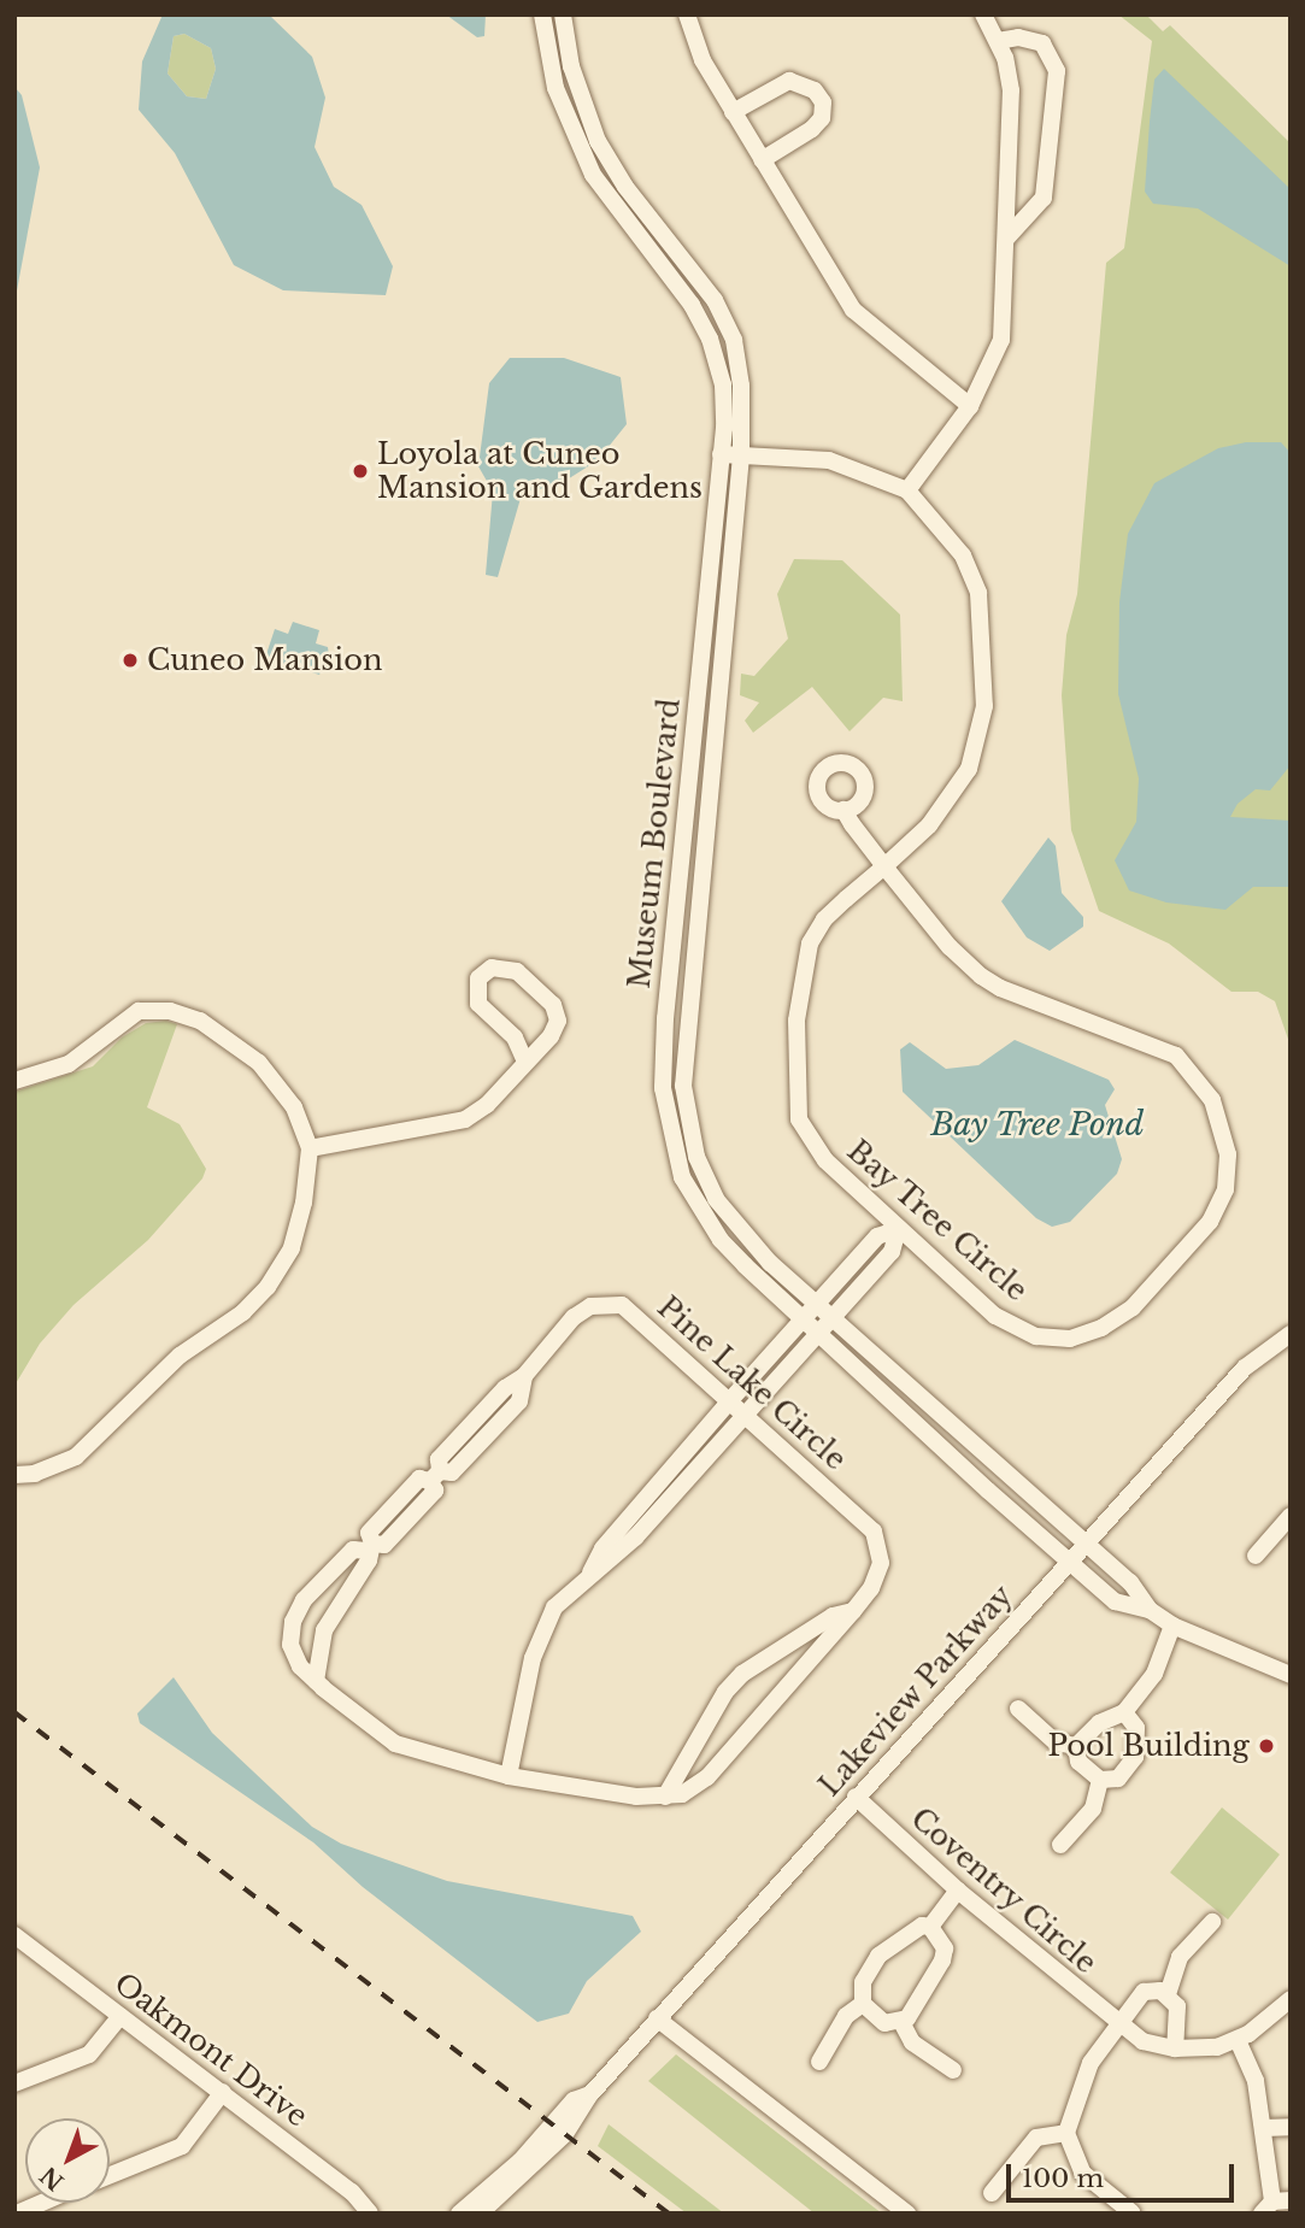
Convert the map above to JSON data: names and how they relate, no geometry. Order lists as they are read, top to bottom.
{
  "streets": {
    "street": [
      "Museum Boulevard",
      "Bay Tree Circle",
      "Pine Lake Circle",
      "Lakeview Parkway",
      "Coventry Circle",
      "Oakmont Drive"
    ]
  },
  "crossings": [
    ["Museum Boulevard", "Bay Tree Circle"],
    ["Museum Boulevard", "Lakeview Parkway"],
    ["Lakeview Parkway", "Coventry Circle"]
  ],
  "water": ["Bay Tree Pond"],
  "places": ["Loyola at Cuneo Mansion and Gardens", "Cuneo Mansion", "Pool Building"],
  "scale_bar": "100 m",
  "north": "bottom left"
}
